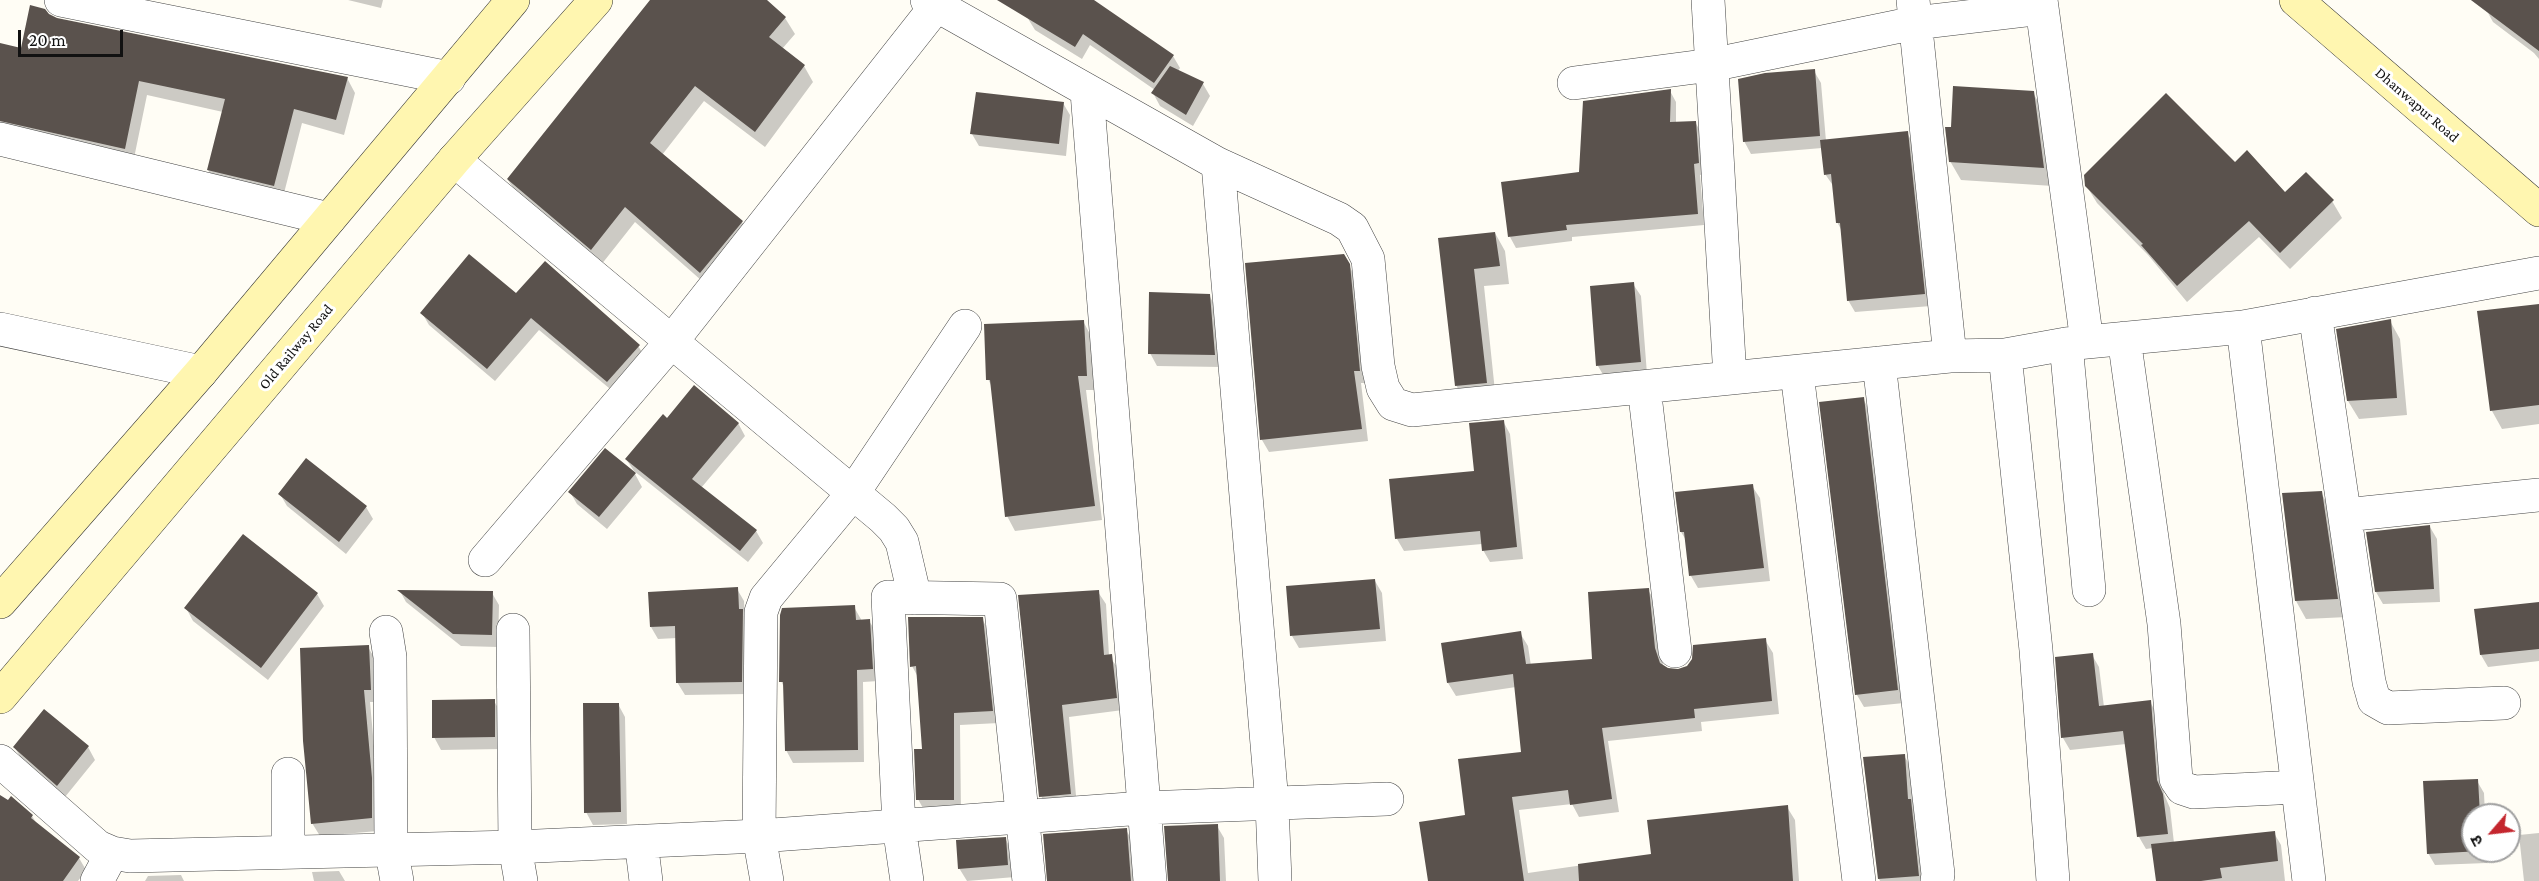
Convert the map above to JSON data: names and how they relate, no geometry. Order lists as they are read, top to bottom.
{
  "streets": {
    "main road": ["Dhanwapur Road", "Old Railway Road"]
  },
  "scale_bar": "20 m",
  "north": "bottom left"
}
